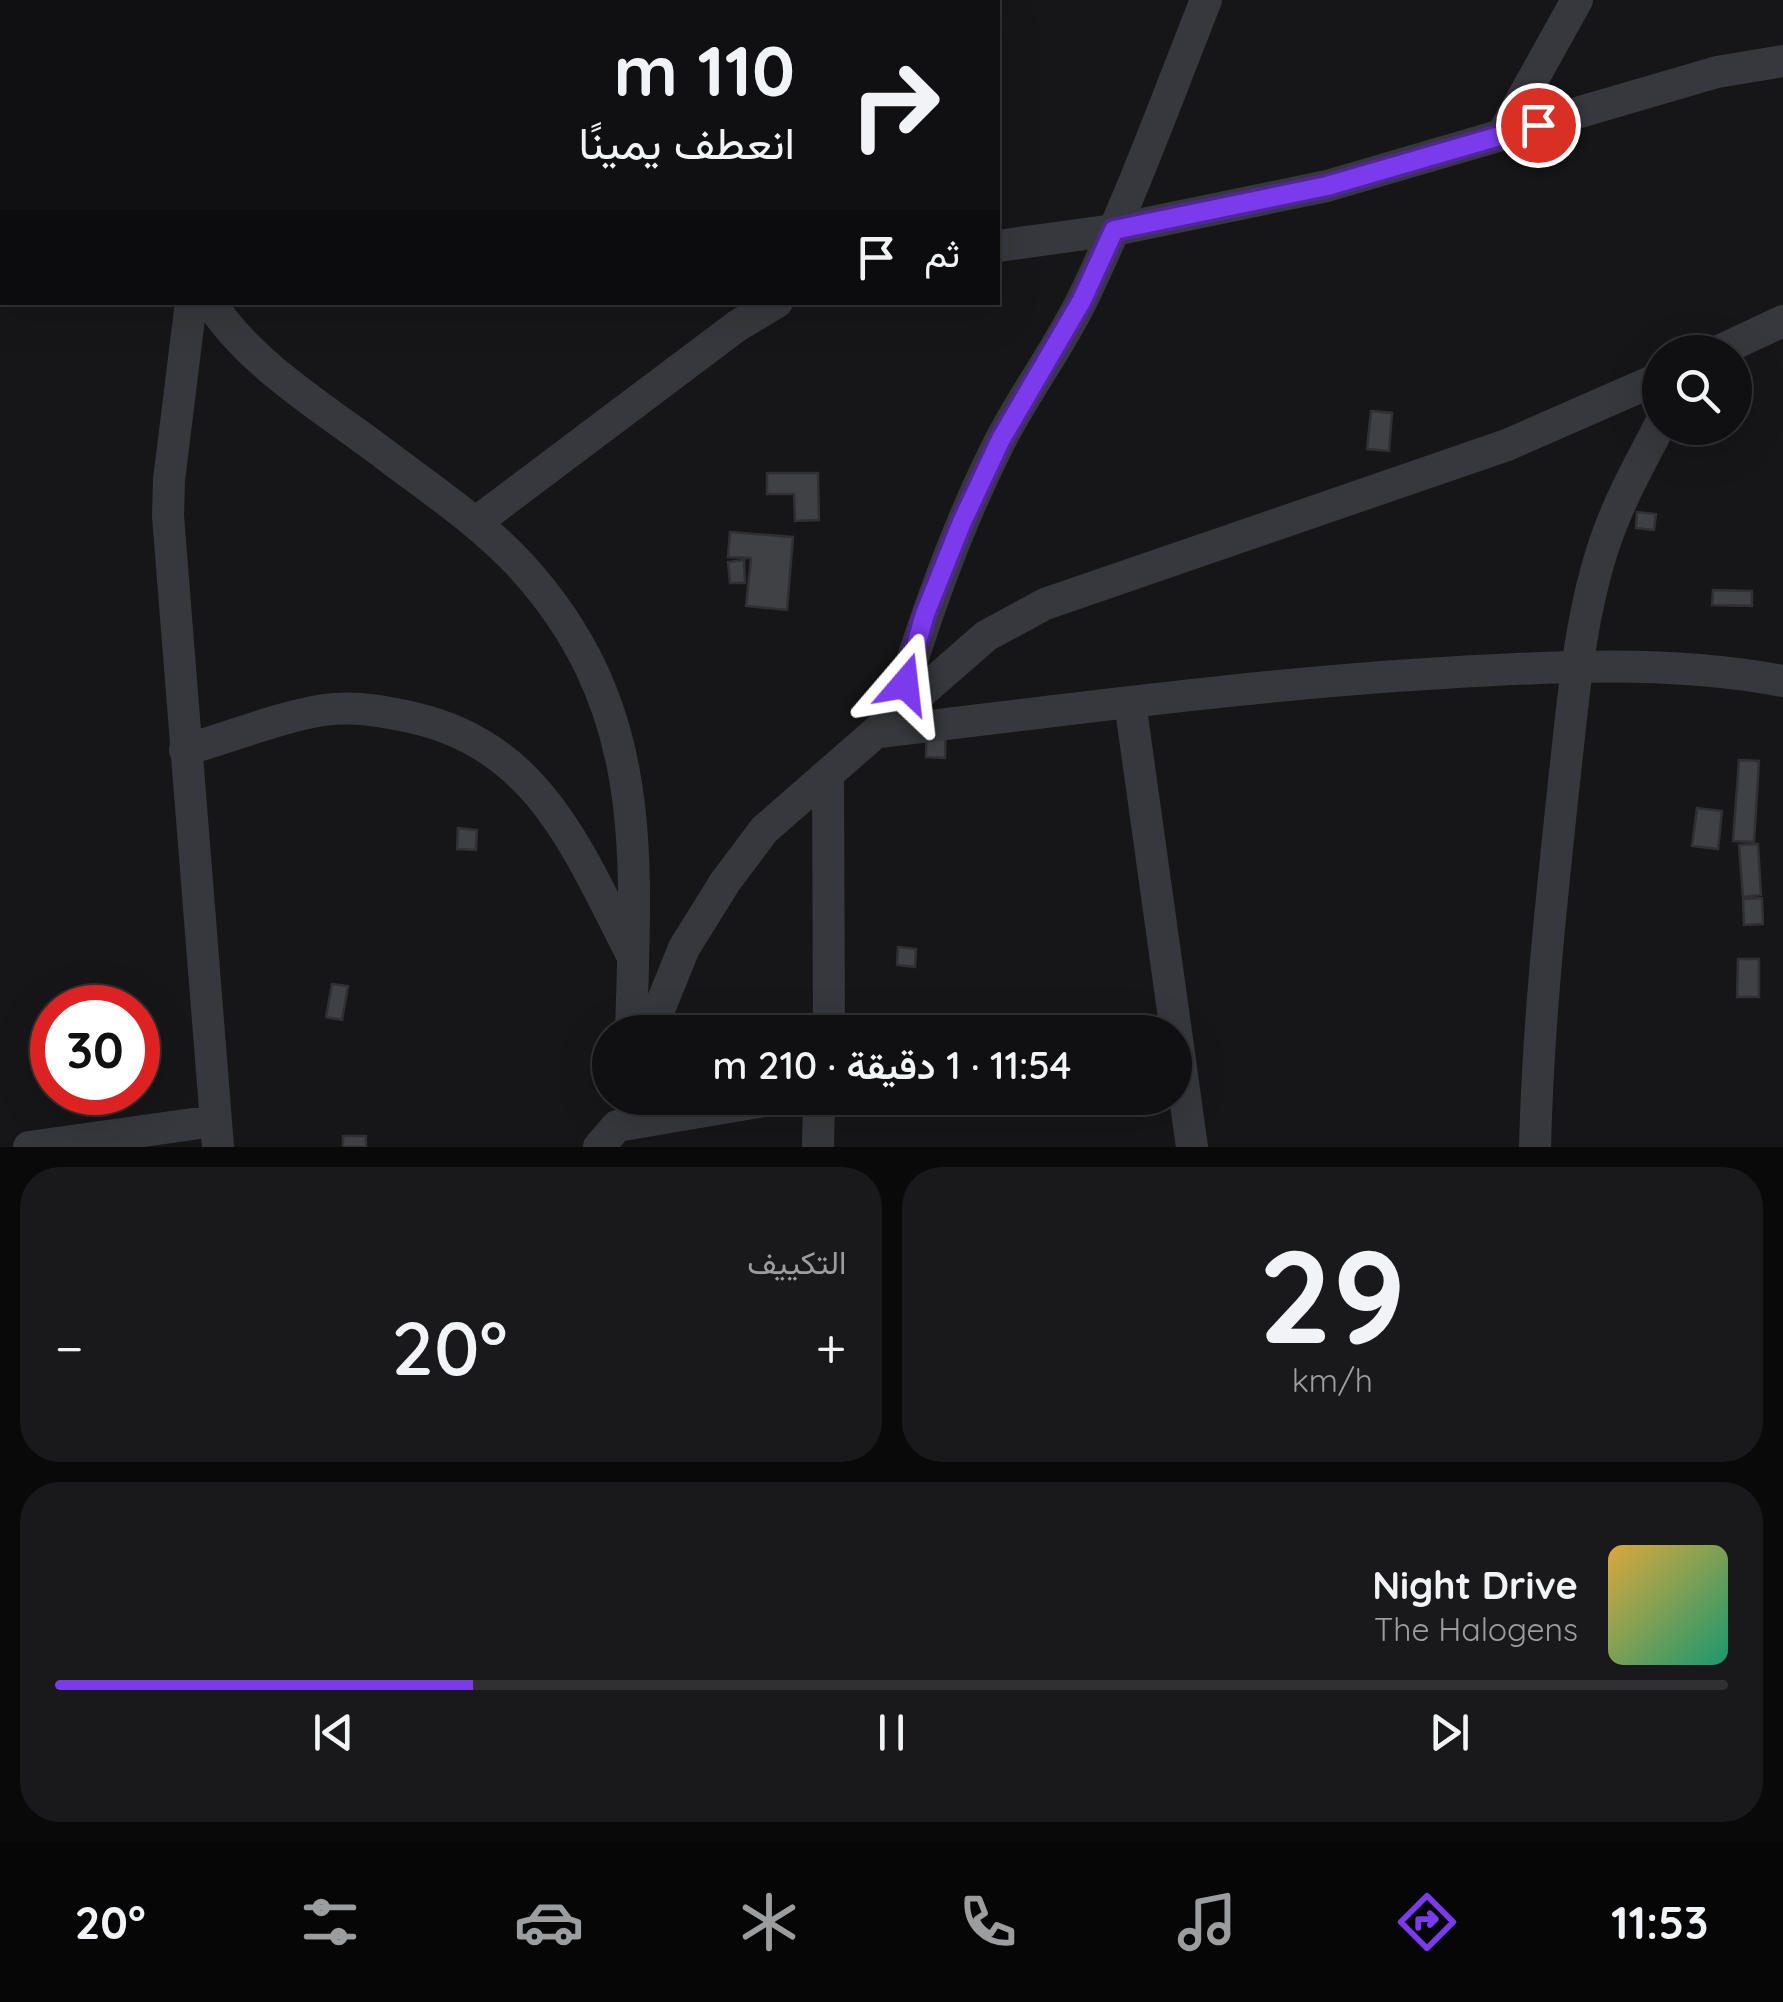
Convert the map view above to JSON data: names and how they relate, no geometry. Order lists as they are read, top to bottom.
{
  "page": {
    "turn": ["110 m", "انعطف يمينًا"],
    "then": "ثم",
    "limit": "30",
    "trip": "11:54 · 1 دقيقة · 210 m",
    "tile": [
      ["29", "km/h"],
      "التكييف"
    ],
    "heat": ["−", "20°", "+"],
    "song": ["Night Drive", "The Halogens"],
    "tabs": ["11:53", "20°"]
  }
}
